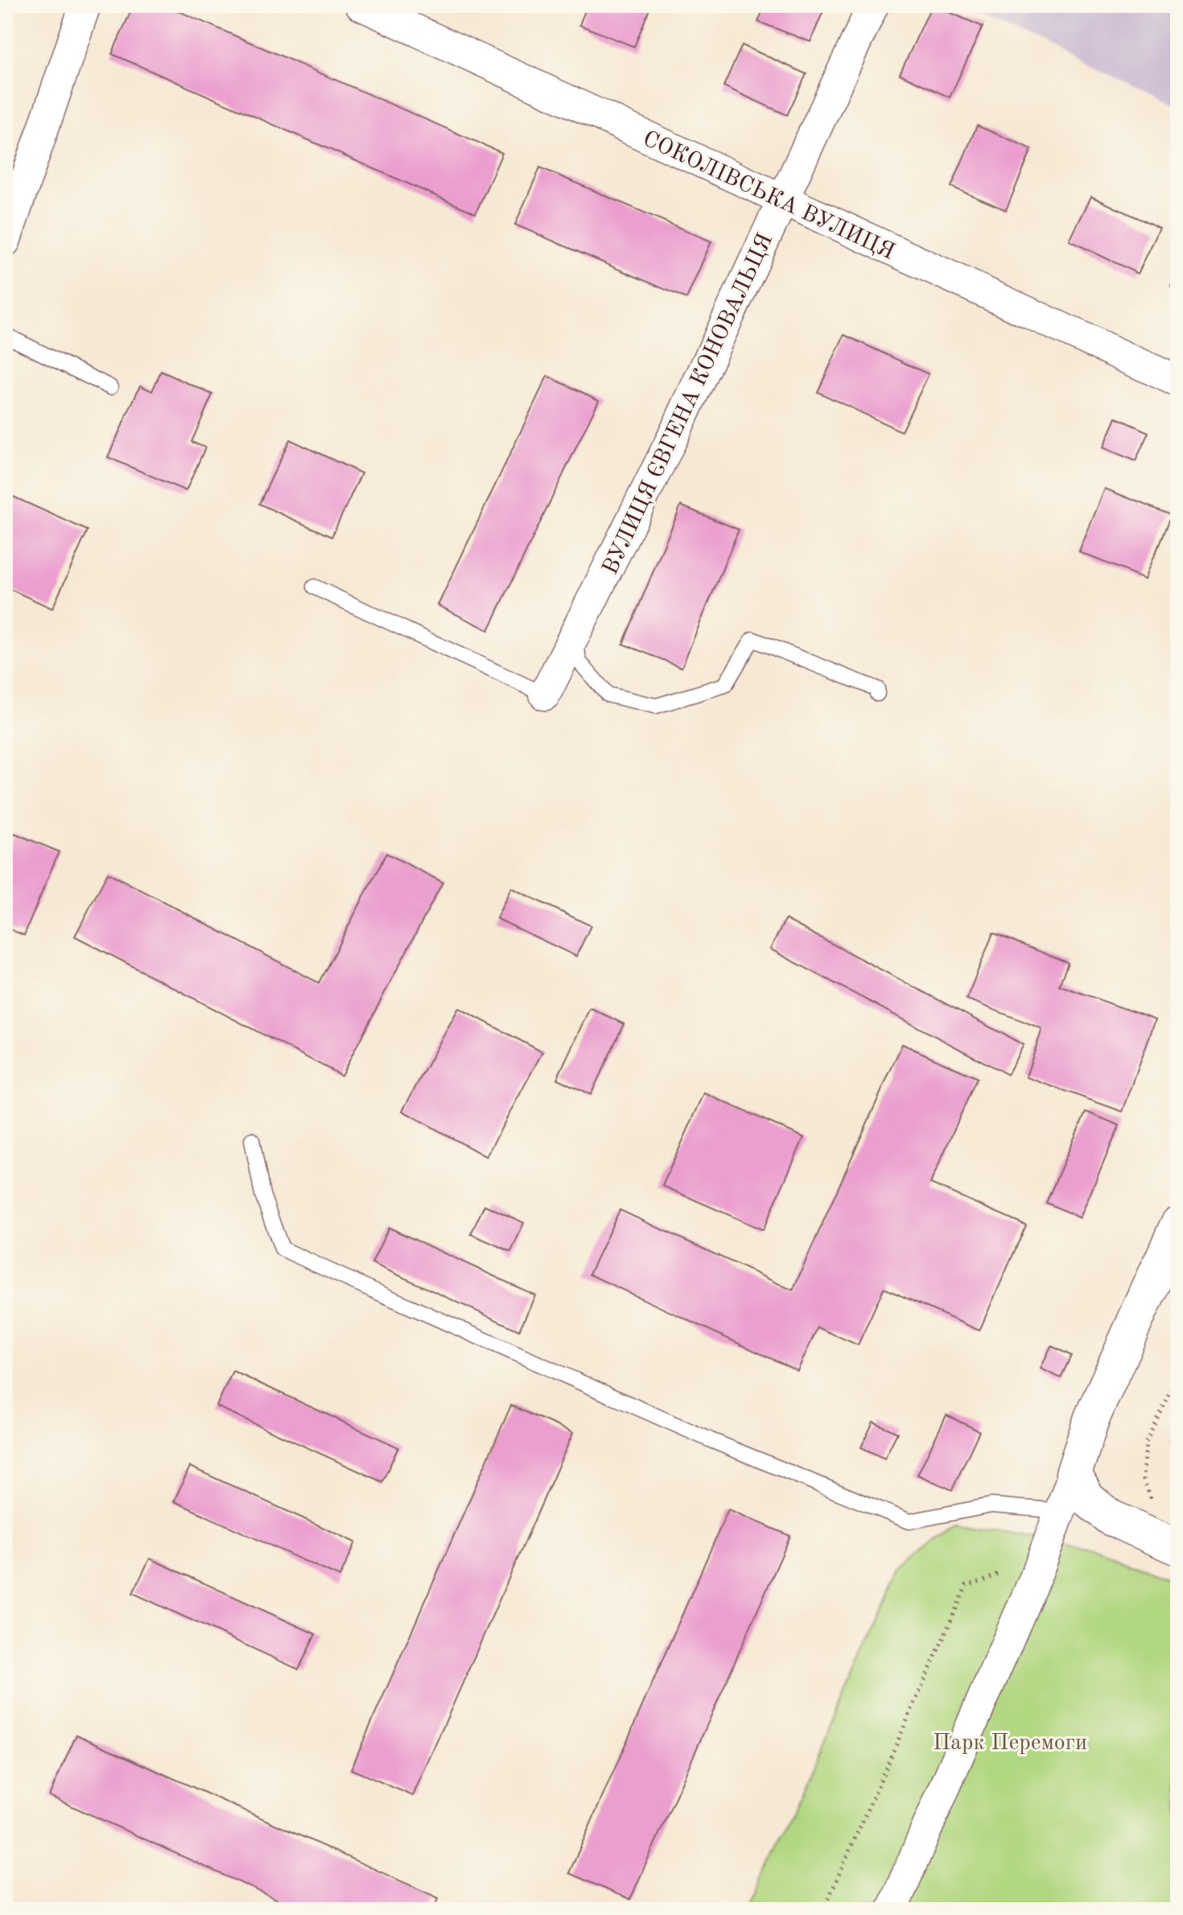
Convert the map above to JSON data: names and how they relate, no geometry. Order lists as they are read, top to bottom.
{
  "streets": {
    "street": ["СОКОЛІВСЬКА ВУЛИЦЯ", "ВУЛИЦЯ ЄВГЕНА КОНОВАЛЬЦЯ"]
  },
  "crossings": [
    ["СОКОЛІВСЬКА ВУЛИЦЯ", "ВУЛИЦЯ ЄВГЕНА КОНОВАЛЬЦЯ"]
  ],
  "parks": ["Парк Перемоги"]
}
